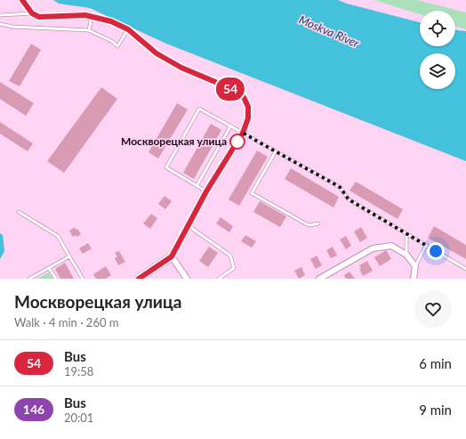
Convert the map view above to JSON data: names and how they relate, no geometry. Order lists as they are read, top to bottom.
{
  "water": ["Moskva River"],
  "places": ["Москворецкая улица"],
  "lines": ["bus line 54"],
  "page": {
    "on_map": "54",
    "heading": ["Москворецкая улица", "Walk · 4 min · 260 m"],
    "list": [
      {
        "mark": "54",
        "name": "Bus",
        "note": "19:58",
        "value": "6 min"
      },
      {
        "mark": "146",
        "name": "Bus",
        "note": "20:01",
        "value": "9 min"
      }
    ]
  }
}
